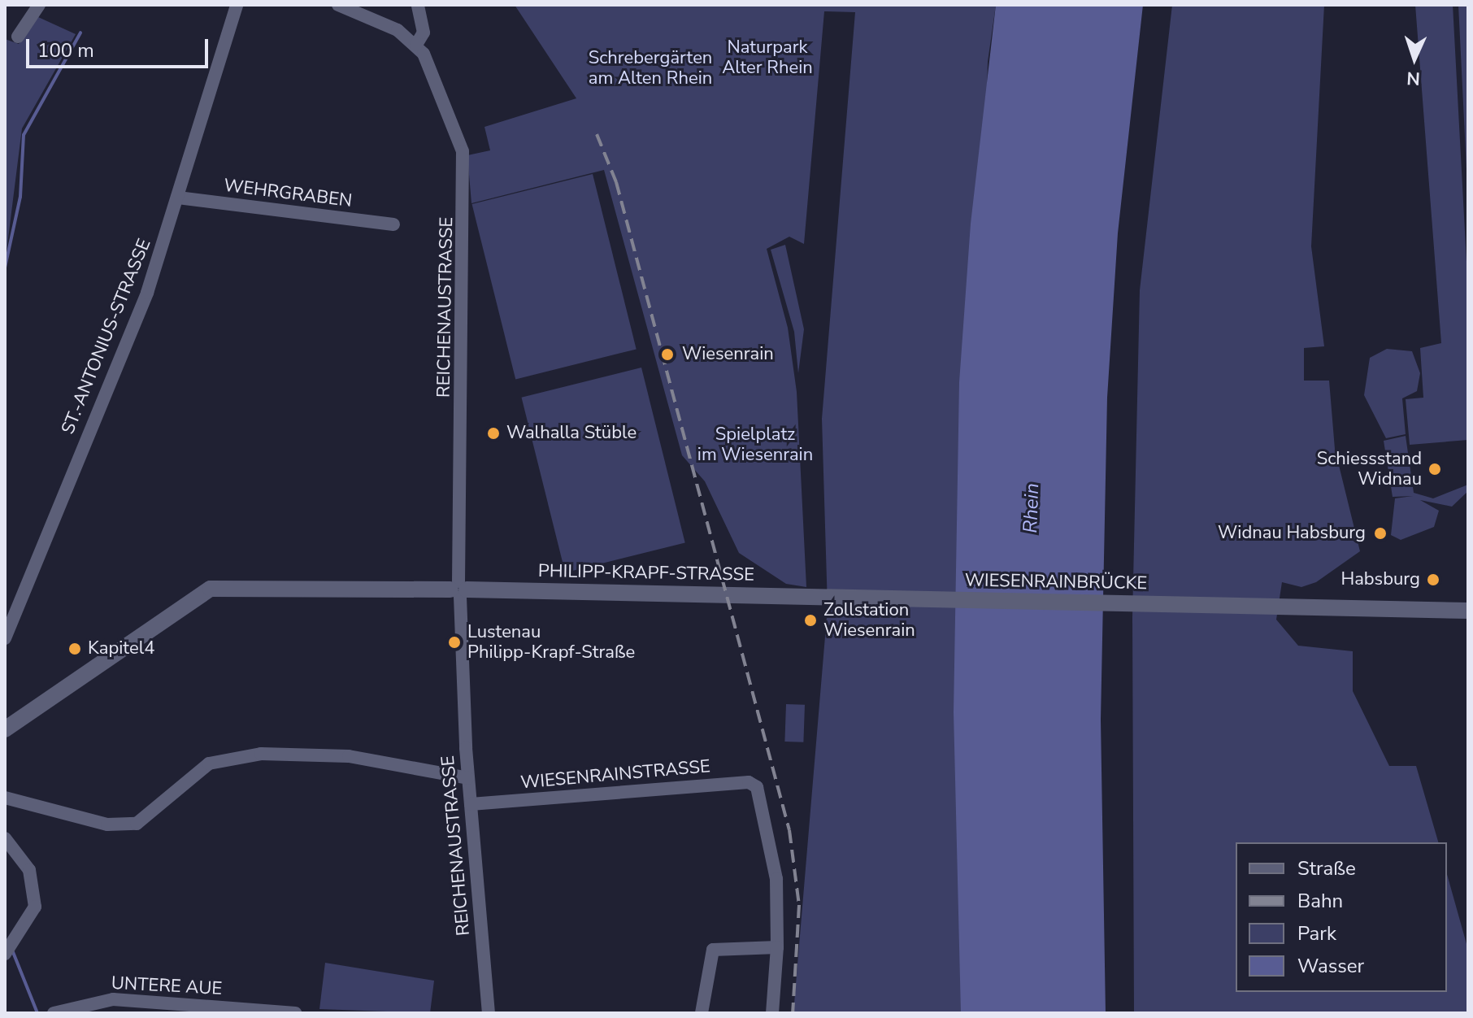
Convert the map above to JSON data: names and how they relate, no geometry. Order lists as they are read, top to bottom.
{
  "streets": {
    "street": [
      "WEHRGRABEN",
      "REICHENAUSTRASSE",
      "ST.-ANTONIUS-STRASSE",
      "PHILIPP-KRAPF-STRASSE",
      "WIESENRAINBRÜCKE",
      "WIESENRAINSTRASSE",
      "UNTERE AUE"
    ]
  },
  "crossings": [
    ["WEHRGRABEN", "ST.-ANTONIUS-STRASSE"],
    ["REICHENAUSTRASSE", "PHILIPP-KRAPF-STRASSE"],
    ["REICHENAUSTRASSE", "WIESENRAINSTRASSE"],
    ["PHILIPP-KRAPF-STRASSE", "WIESENRAINBRÜCKE"]
  ],
  "water": ["Rhein"],
  "parks": ["Naturpark Alter Rhein", "Schrebergärten am Alten Rhein", "Spielplatz im Wiesenrain"],
  "places": [
    "Wiesenrain",
    "Walhalla Stüble",
    "Schiessstand Widnau",
    "Widnau Habsburg",
    "Habsburg",
    "Zollstation Wiesenrain",
    "Lustenau Philipp-Krapf-Straße",
    "Kapitel4"
  ],
  "legend": [
    "Straße",
    "Bahn",
    "Park",
    "Wasser"
  ],
  "scale_bar": "100 m",
  "north": "bottom"
}
